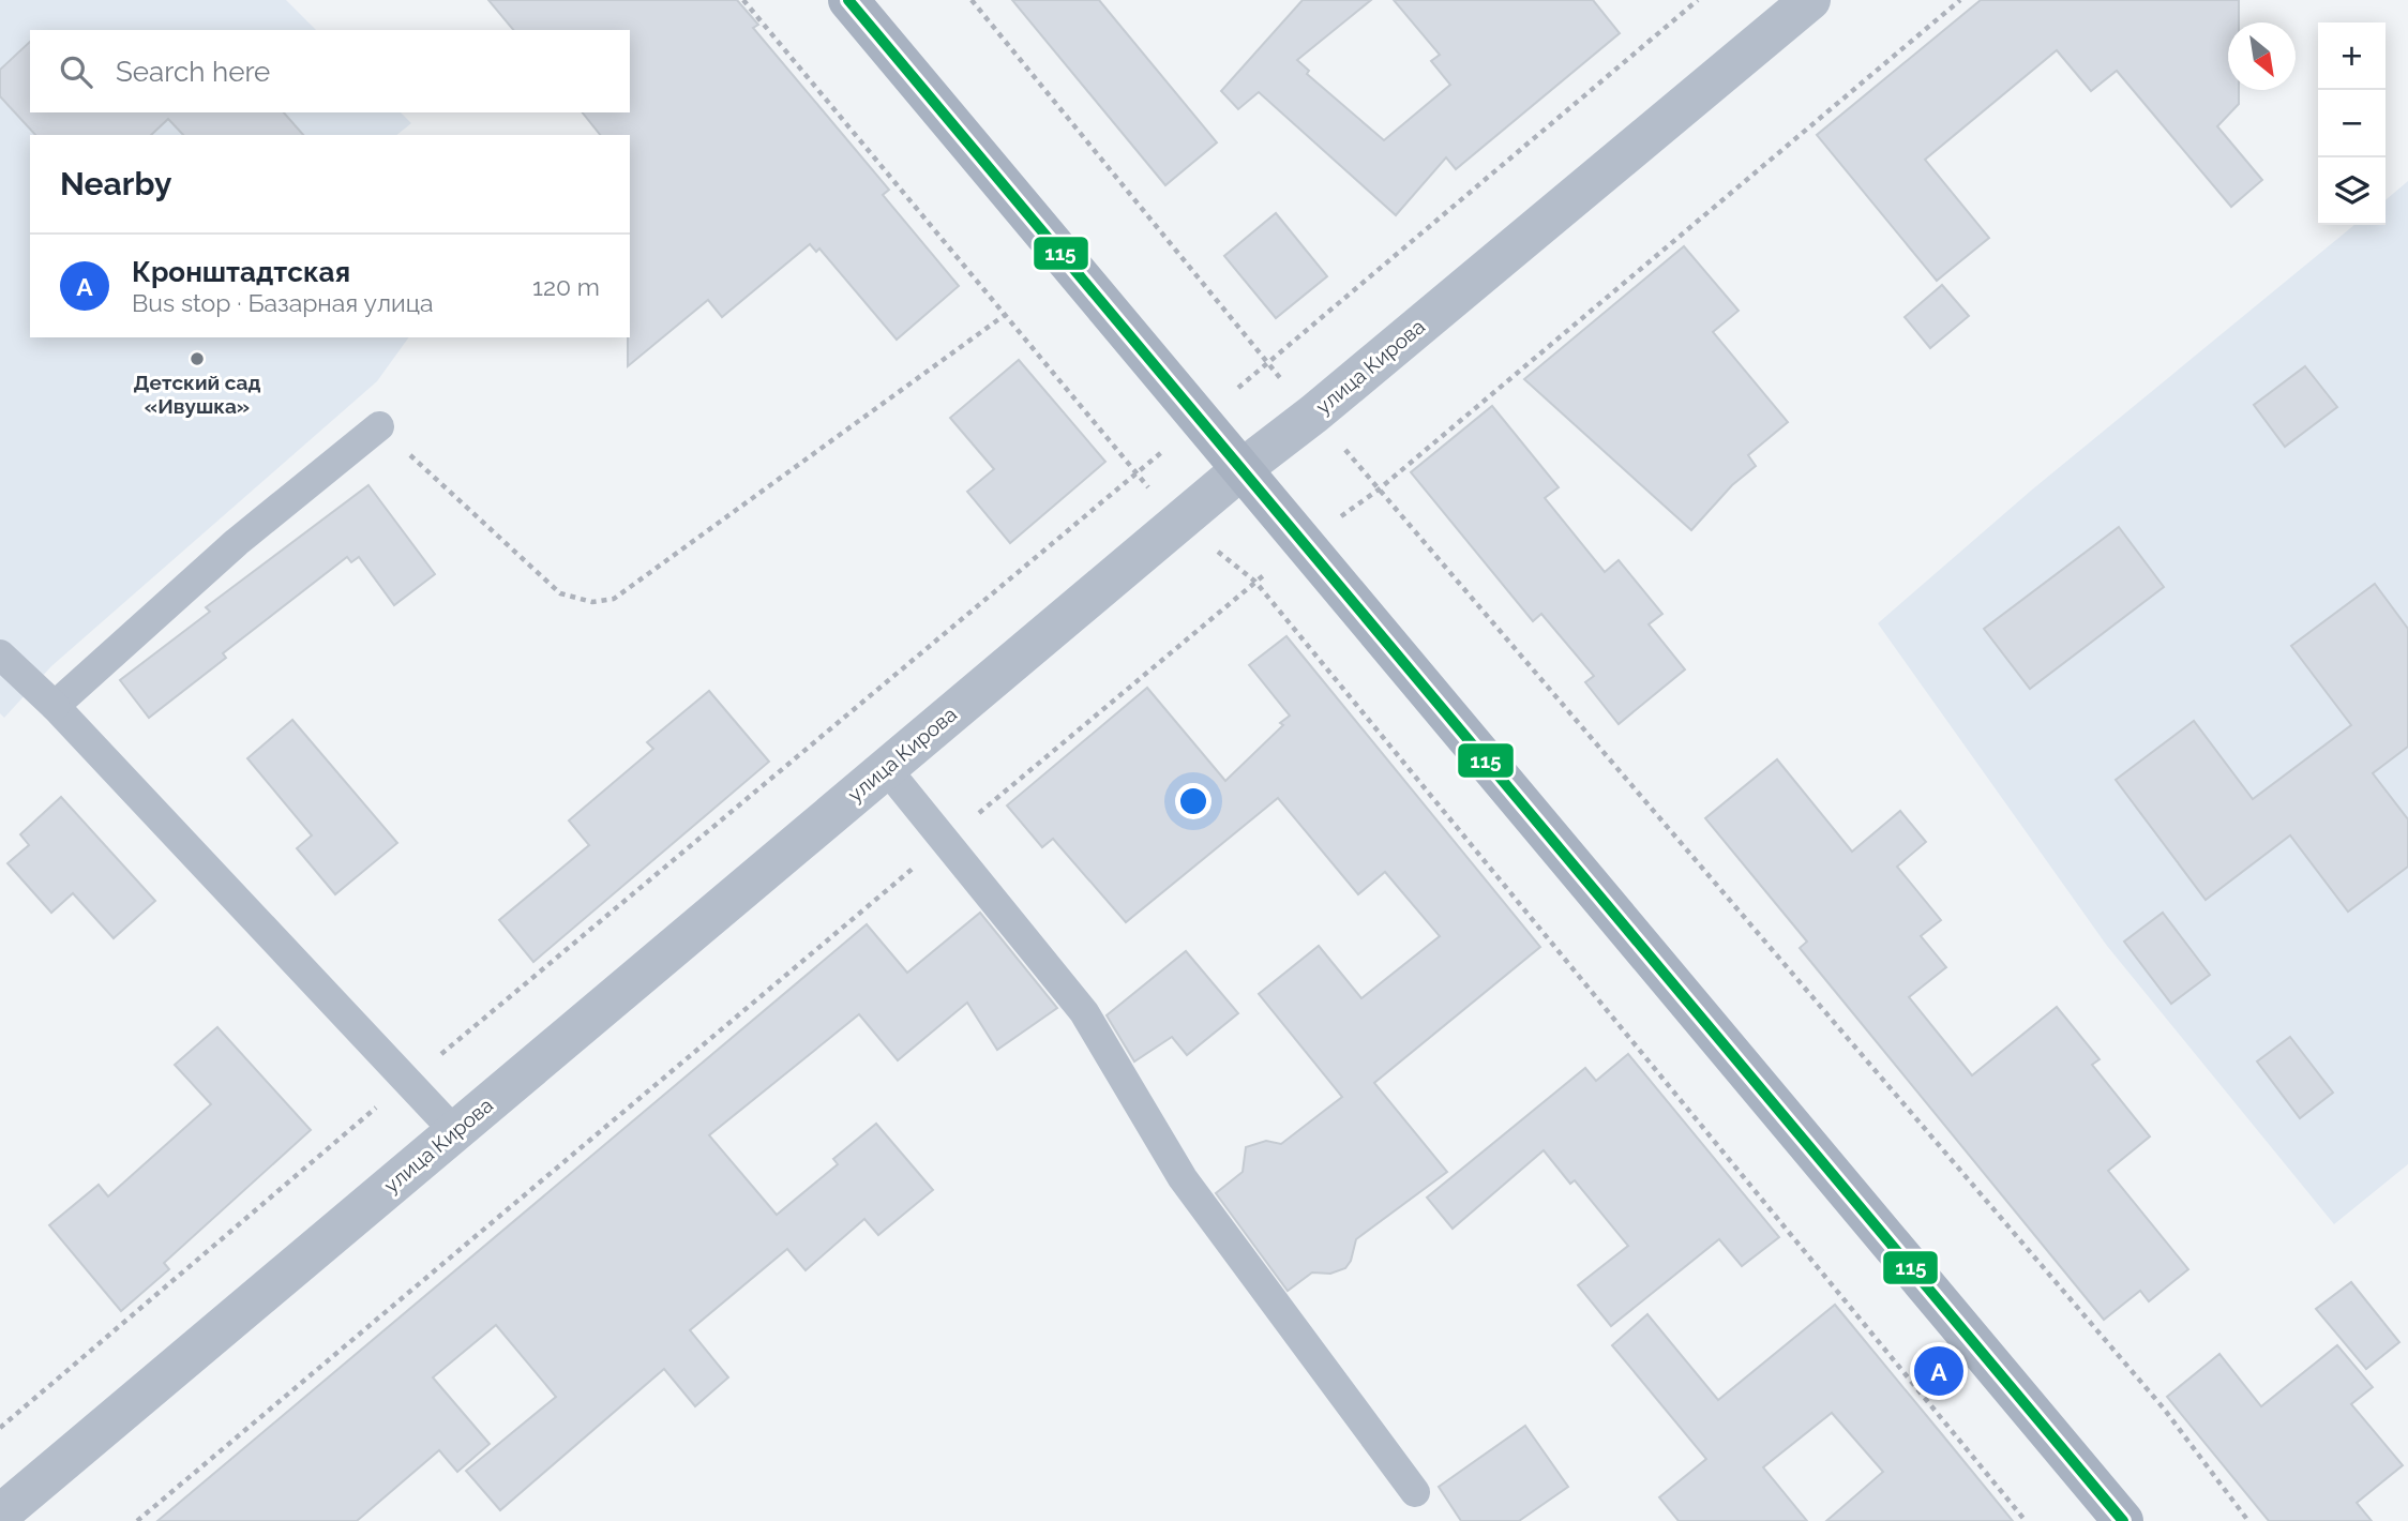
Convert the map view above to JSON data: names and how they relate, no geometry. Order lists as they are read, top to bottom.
{
  "streets": {
    "street": ["улица Кирова"]
  },
  "places": ["Детский сад «Ивушка»"],
  "lines": ["transit line 115"],
  "north": "bottom right",
  "page": {
    "map_buttons": ["+", "−"],
    "search": "Search here",
    "heading": "Nearby",
    "list": [
      {
        "mark": "A",
        "name": "Кронштадтская",
        "note": "Bus stop · Базарная улица",
        "value": "120 m"
      }
    ],
    "pins": "A"
  }
}
